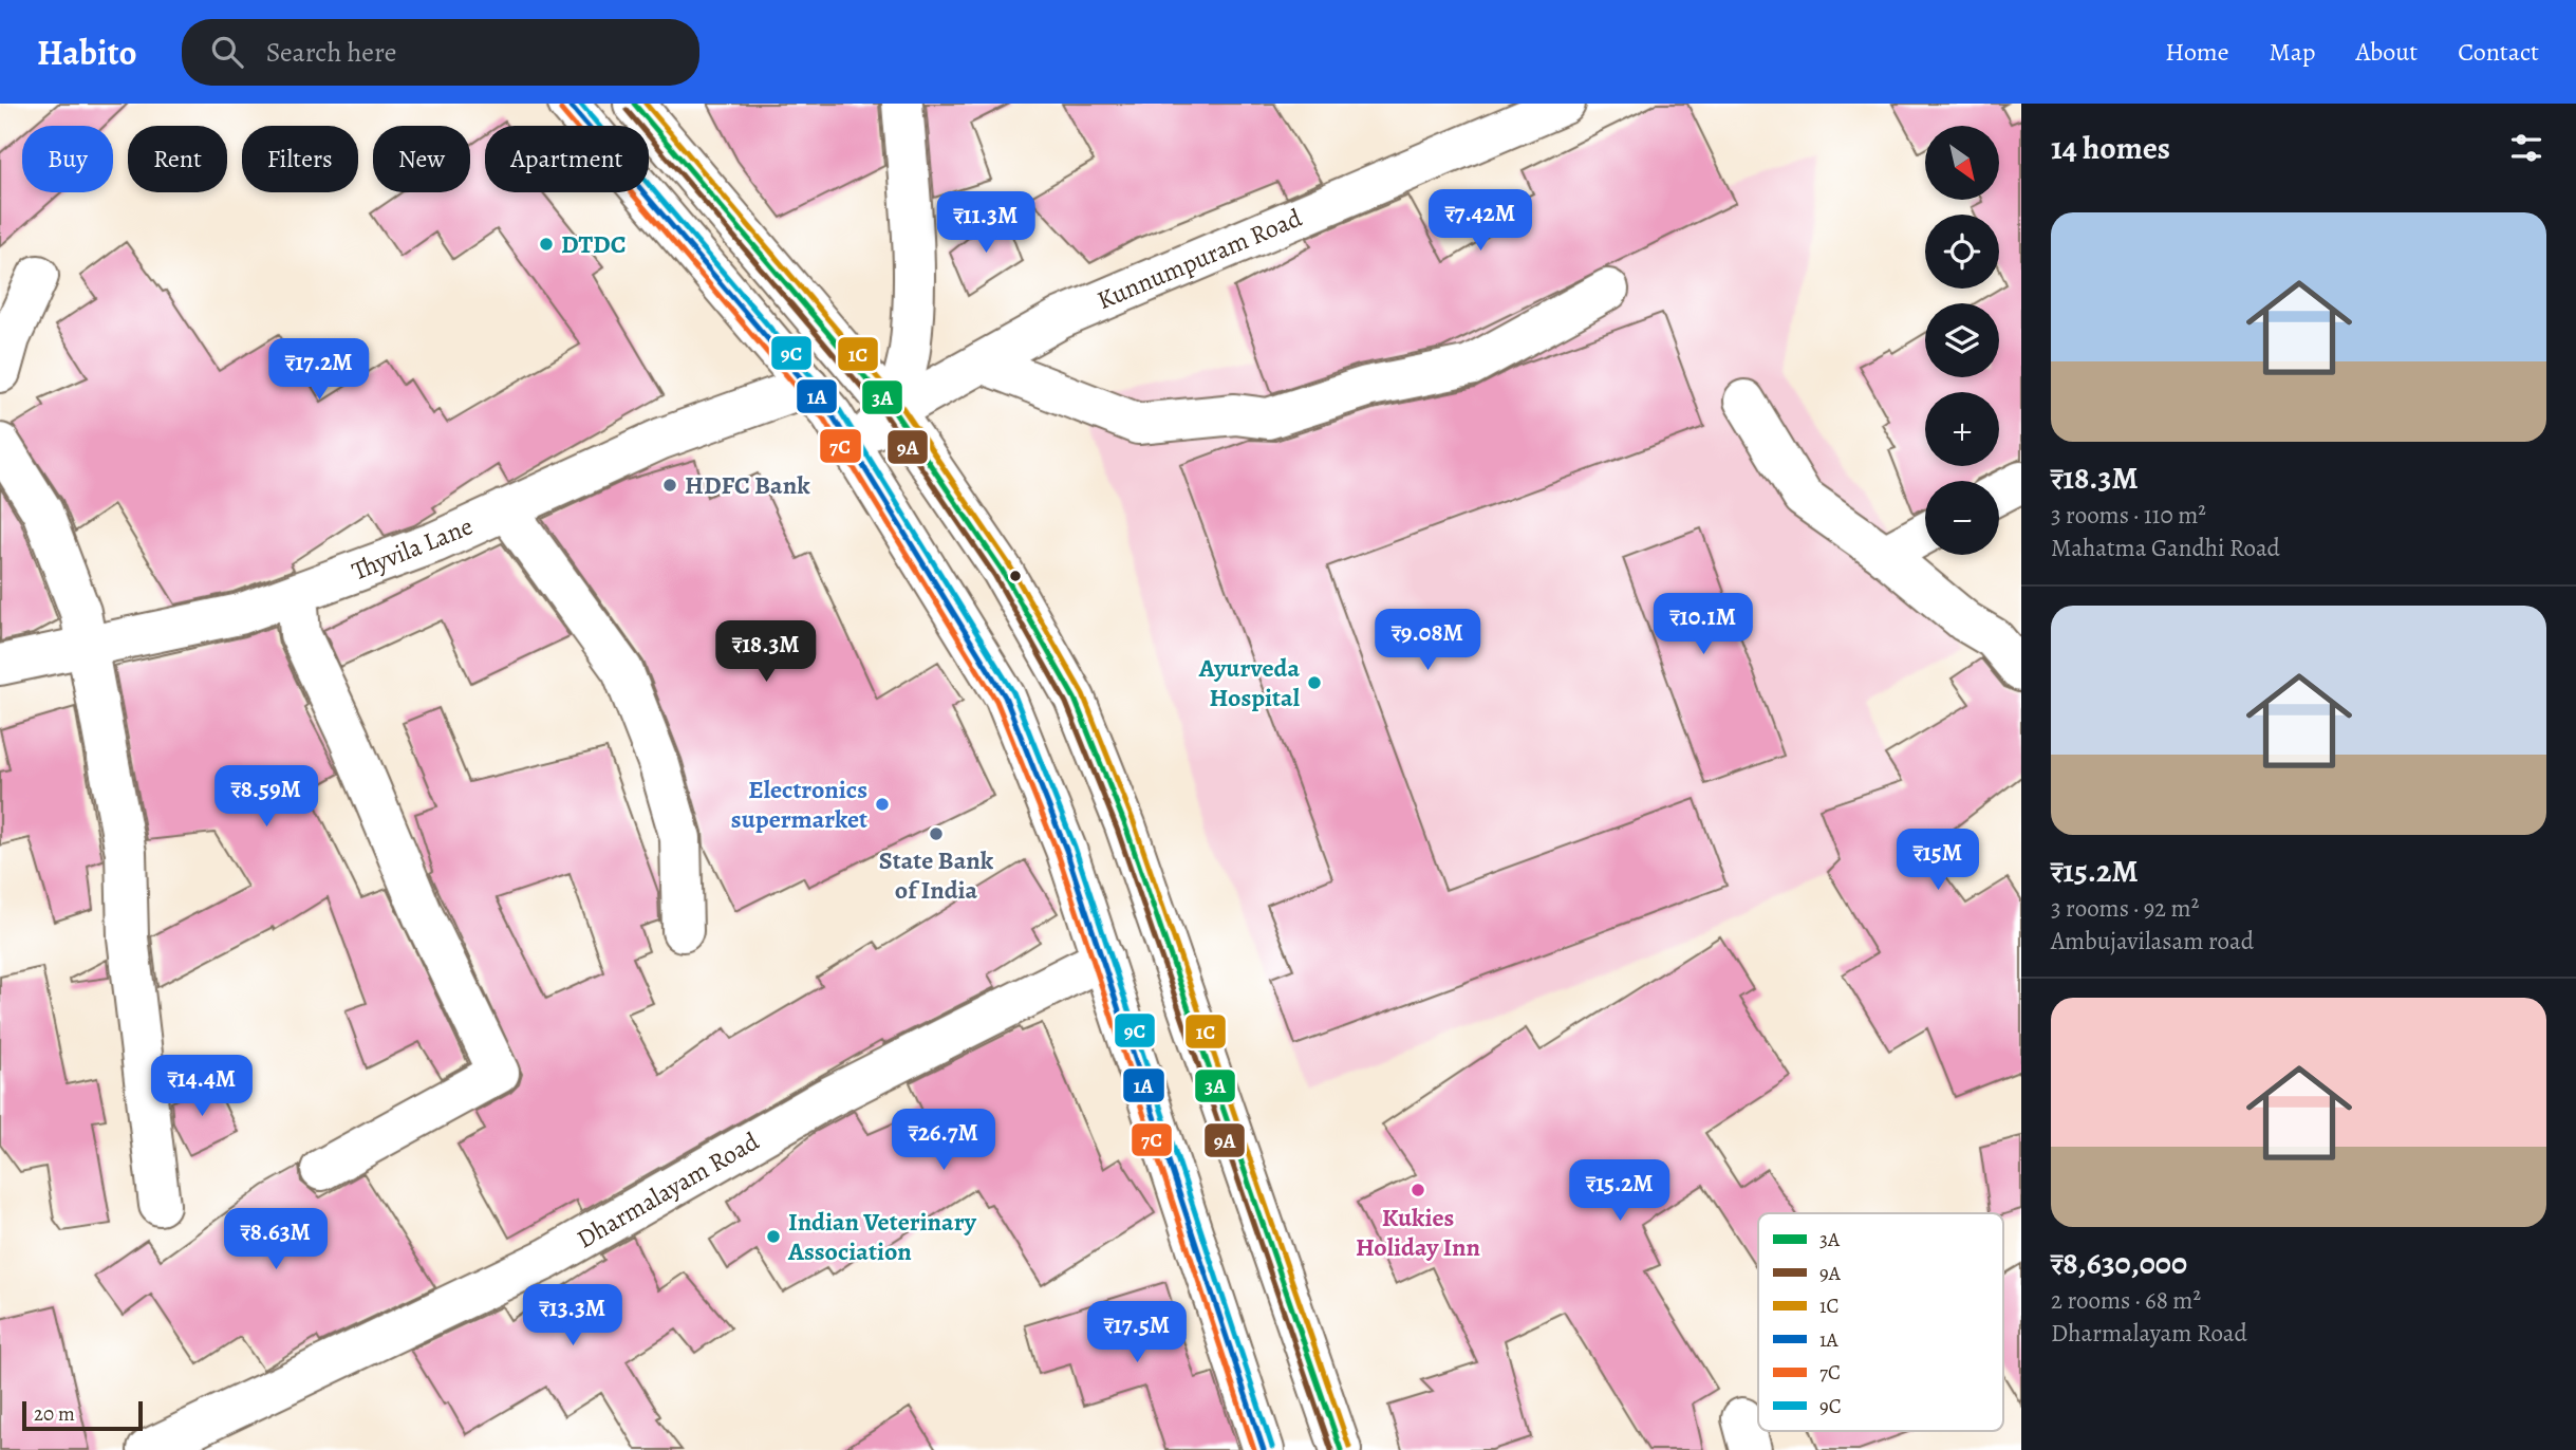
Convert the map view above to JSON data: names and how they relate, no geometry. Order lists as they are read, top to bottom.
{
  "streets": {
    "street": ["Kunnumpuram Road", "Thyvila Lane", "Dharmalayam Road"]
  },
  "places": [
    "DTDC",
    "HDFC Bank",
    "Ayurveda Hospital",
    "Electronics supermarket",
    "State Bank of India",
    "Kukies Holiday Inn",
    "Indian Veterinary Association"
  ],
  "lines": [
    "transit line 3A",
    "transit line 1C",
    "transit line 1A",
    "transit line 9C",
    "transit line 9A",
    "transit line 7C"
  ],
  "legend": [
    "3A",
    "9A",
    "1C",
    "1A",
    "7C",
    "9C"
  ],
  "scale_bar": "20 m",
  "north": "bottom right",
  "page": {
    "header": "Habito",
    "search": "Search here",
    "nav": [
      "Home",
      "Map",
      "About",
      "Contact"
    ],
    "heading": "14 homes",
    "map_buttons": ["+", "−"],
    "chip": [
      "Buy",
      "Rent",
      "Filters",
      "New",
      "Apartment"
    ],
    "price": [
      "₹7.42M",
      "₹11.3M",
      "₹17.2M",
      "₹10.1M",
      "₹9.08M",
      "₹18.3M",
      "₹8.59M",
      "₹15M",
      "₹14.4M",
      "₹26.7M",
      "₹15.2M",
      "₹8.63M",
      "₹13.3M",
      "₹17.5M"
    ],
    "list": [
      {
        "name": "₹18.3M",
        "note": "3 rooms · 110 m² · Mahatma Gandhi Road"
      },
      {
        "name": "₹15.2M",
        "note": "3 rooms · 92 m² · Ambujavilasam road"
      },
      {
        "name": "₹8,630,000",
        "note": "2 rooms · 68 m² · Dharmalayam Road"
      }
    ],
    "scale": "20 m"
  }
}
